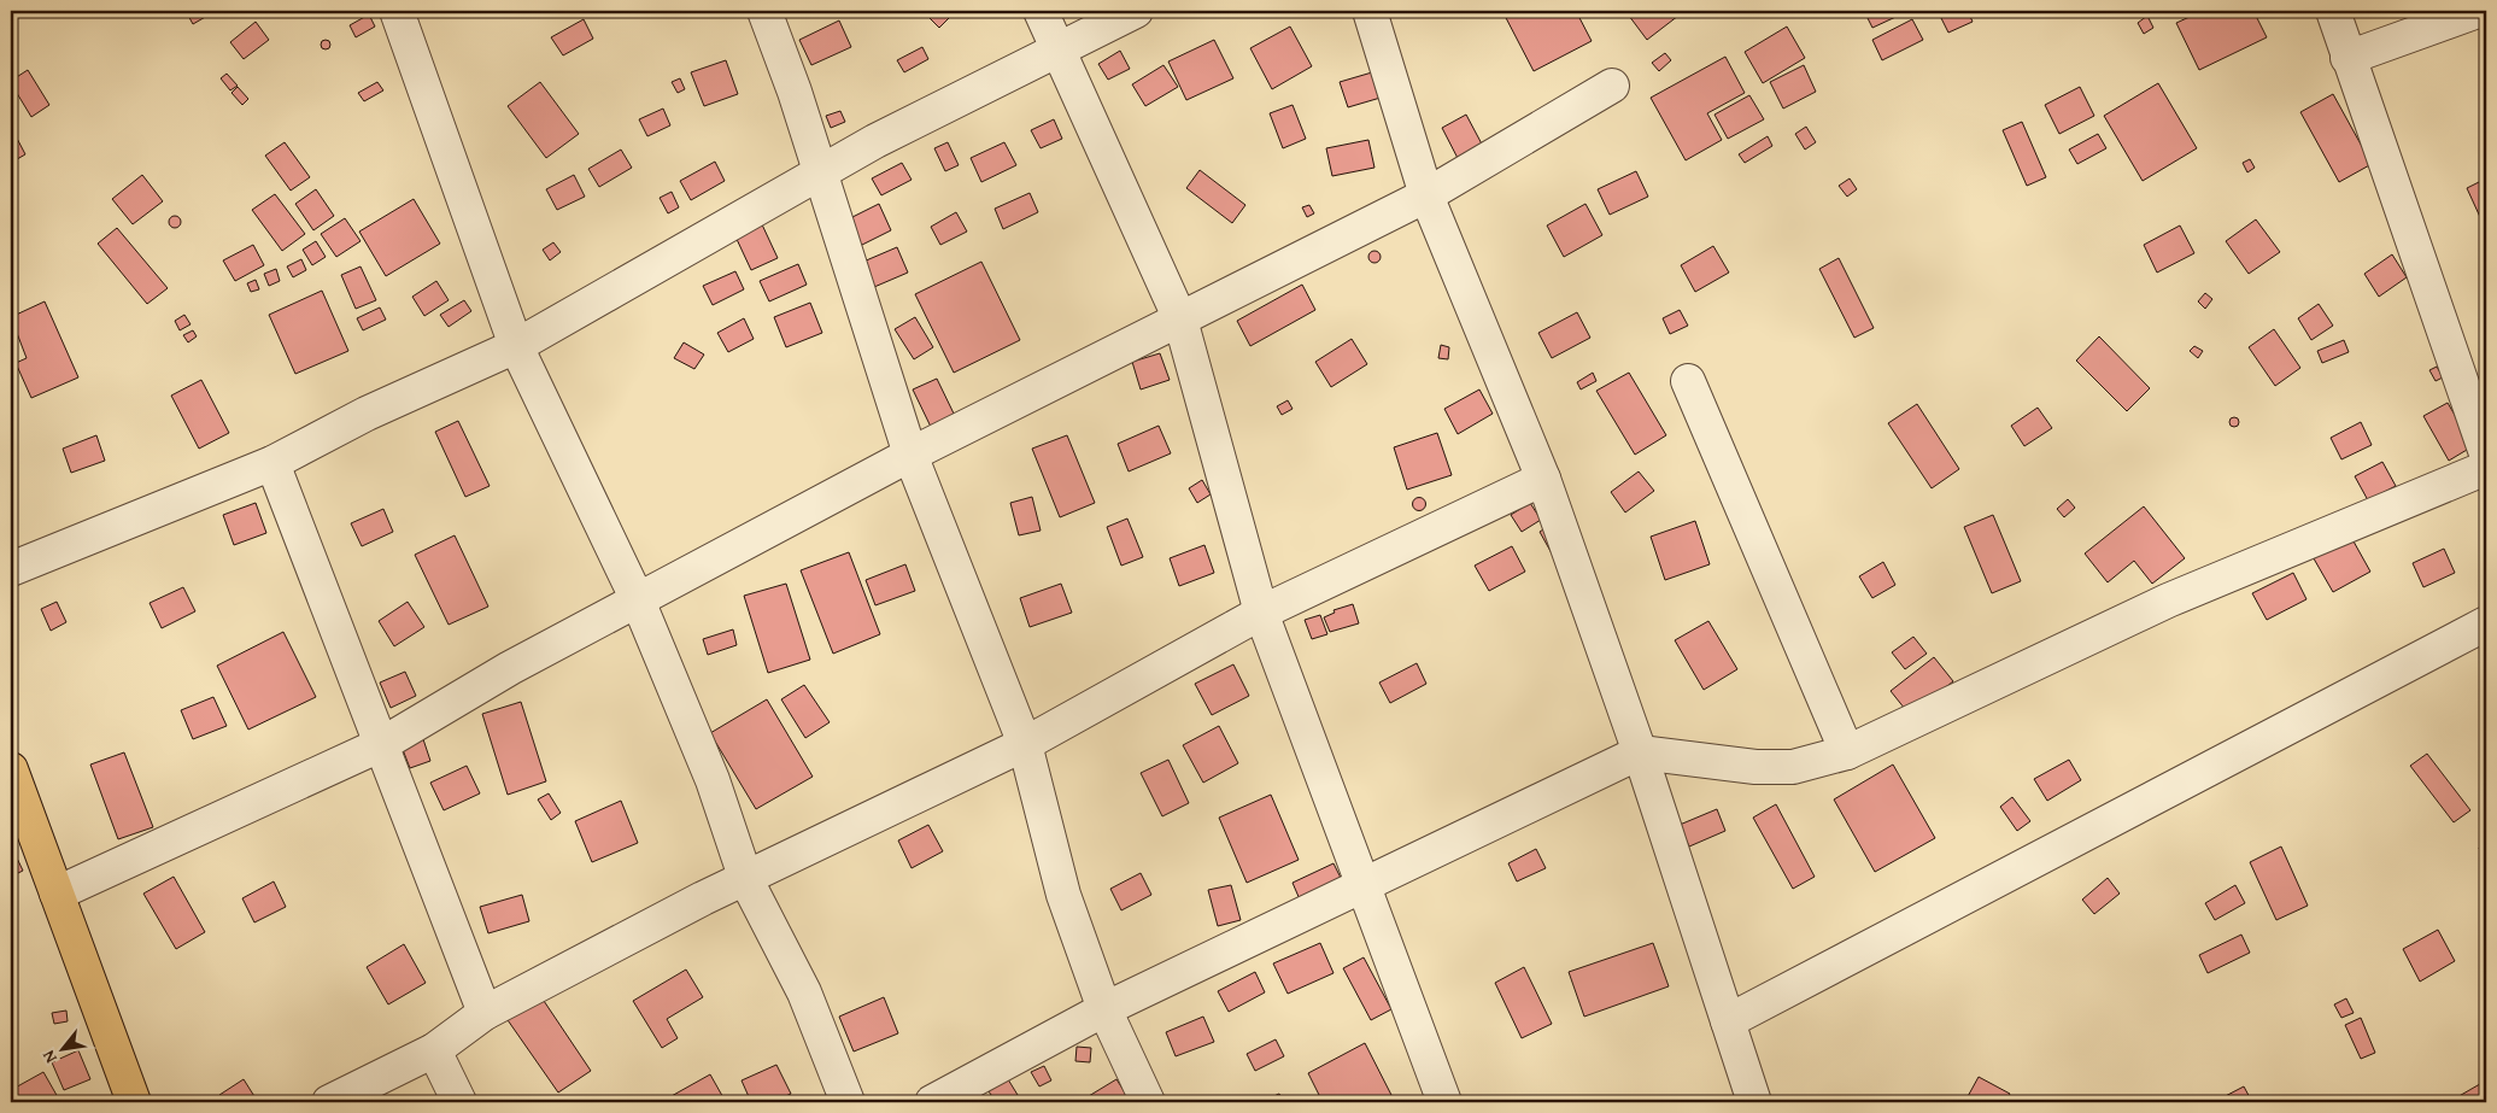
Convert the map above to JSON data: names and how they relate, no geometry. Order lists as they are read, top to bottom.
{
  "north": "bottom left"
}
